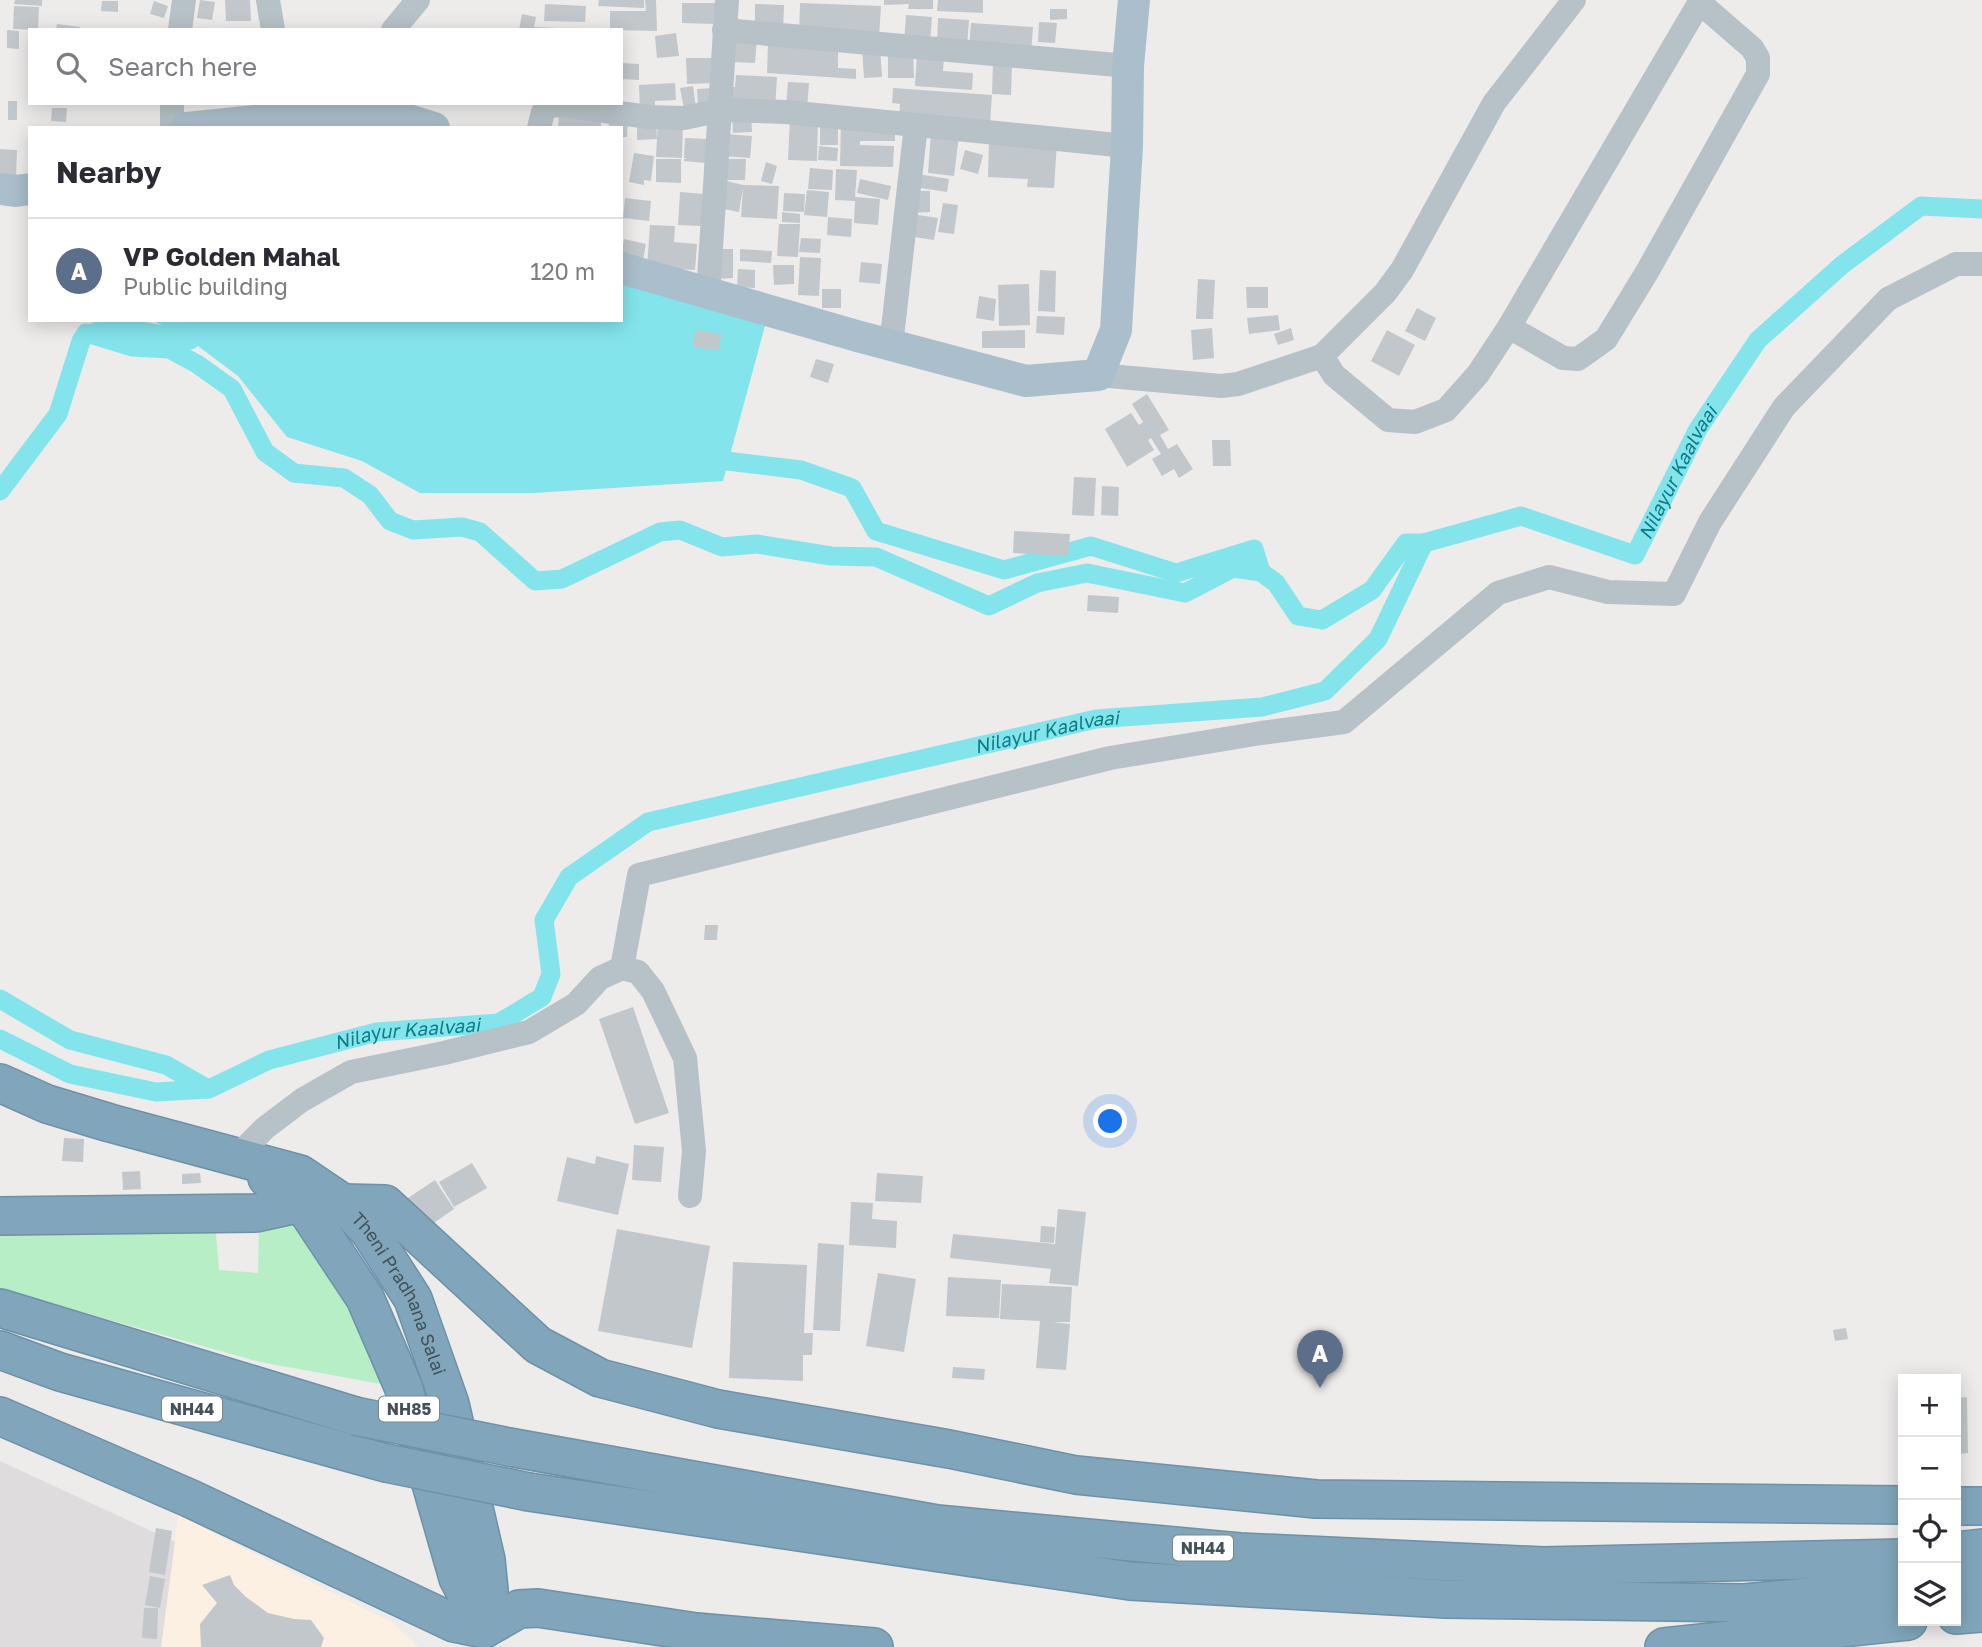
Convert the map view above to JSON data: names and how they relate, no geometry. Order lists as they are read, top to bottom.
{
  "streets": {
    "highway": ["Theni Pradhana Salai", "NH44", "NH85"]
  },
  "water": ["Nilayur Kaalvaai"],
  "page": {
    "search": "Search here",
    "heading": "Nearby",
    "list": [
      {
        "mark": "A",
        "name": "VP Golden Mahal",
        "note": "Public building",
        "value": "120 m"
      }
    ],
    "pins": "A",
    "map_buttons": ["+", "−"]
  }
}
